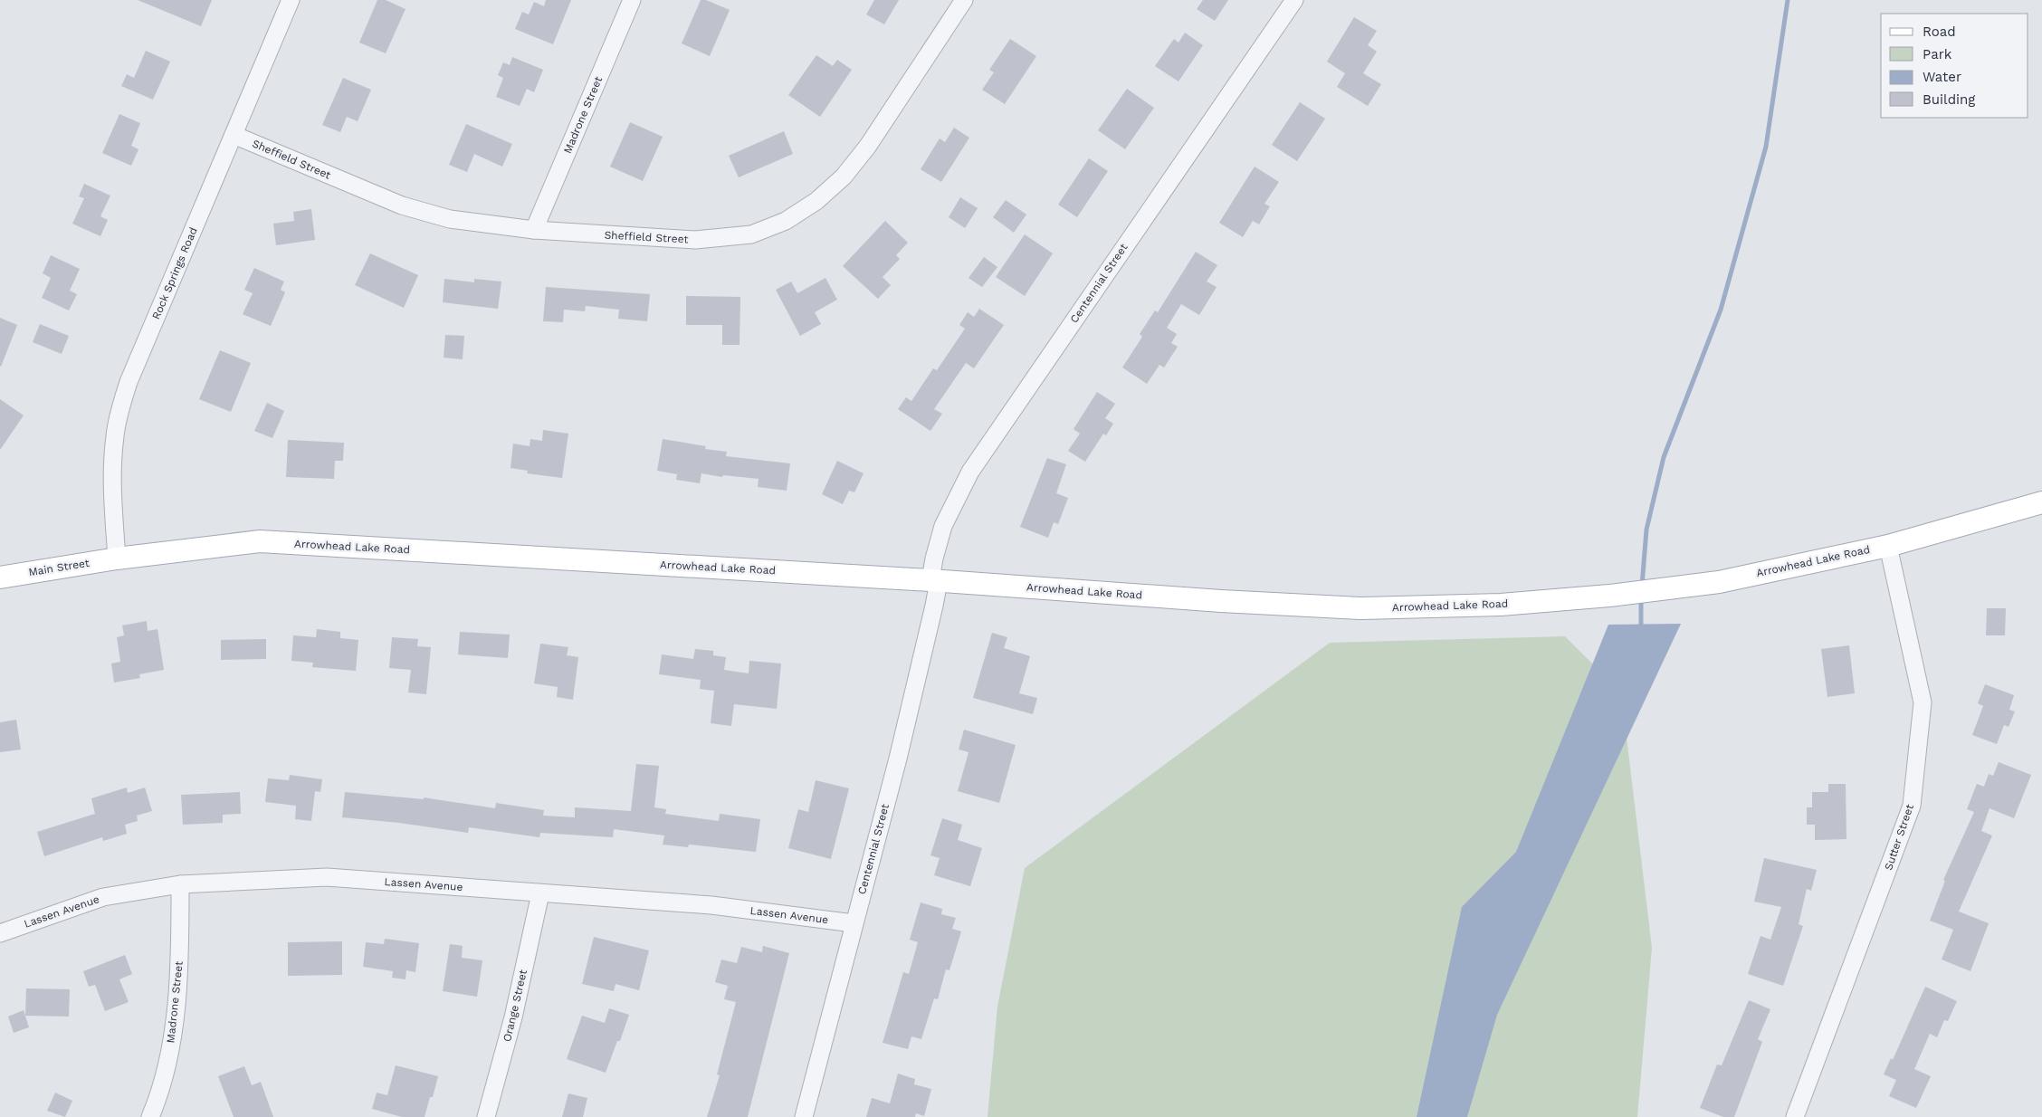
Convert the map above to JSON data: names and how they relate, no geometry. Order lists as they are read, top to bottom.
{
  "streets": {
    "main road": ["Arrowhead Lake Road", "Main Street"],
    "street": [
      "Madrone Street",
      "Sheffield Street",
      "Rock Springs Road",
      "Centennial Street",
      "Sutter Street",
      "Lassen Avenue",
      "Orange Street"
    ]
  },
  "crossings": [
    ["Madrone Street", "Sheffield Street"],
    ["Madrone Street", "Lassen Avenue"],
    ["Sheffield Street", "Rock Springs Road"],
    ["Rock Springs Road", "Arrowhead Lake Road"],
    ["Rock Springs Road", "Main Street"],
    ["Centennial Street", "Arrowhead Lake Road"],
    ["Centennial Street", "Lassen Avenue"],
    ["Arrowhead Lake Road", "Main Street"],
    ["Arrowhead Lake Road", "Sutter Street"],
    ["Lassen Avenue", "Orange Street"]
  ],
  "legend": [
    "Road",
    "Park",
    "Water",
    "Building"
  ]
}
